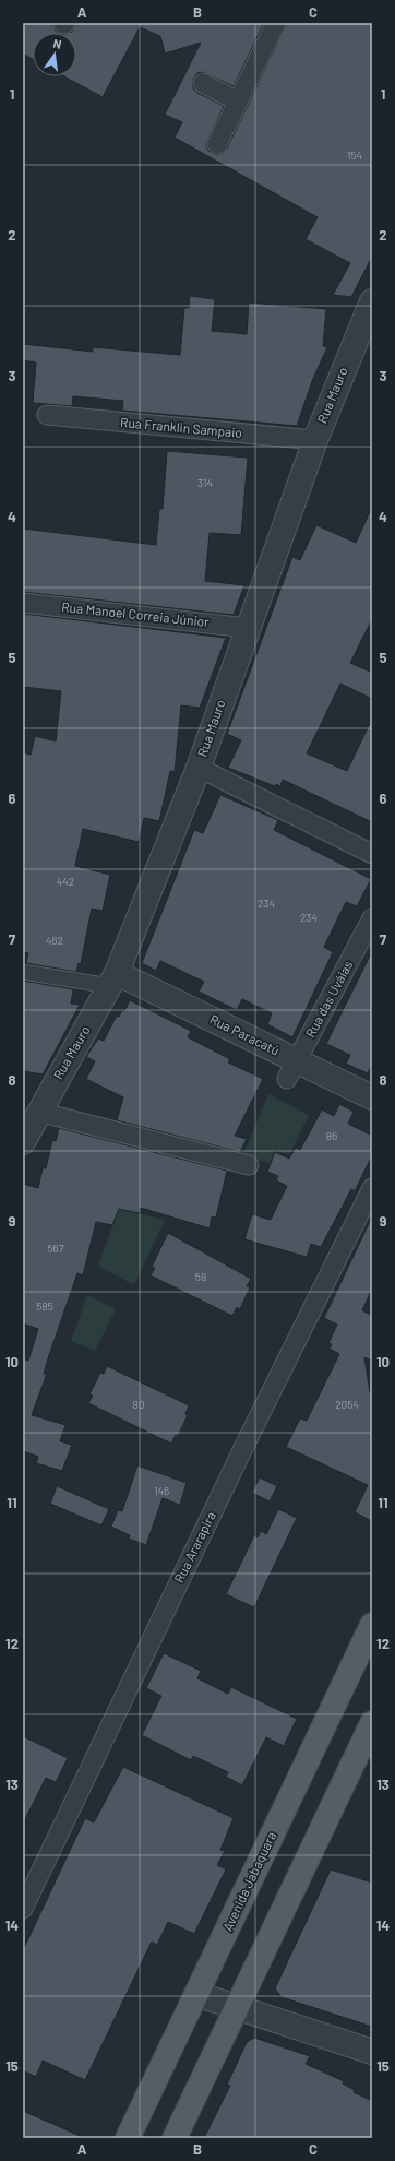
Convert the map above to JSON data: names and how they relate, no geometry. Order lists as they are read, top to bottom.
{
  "streets": {
    "main road": ["Avenida Jabaquara"],
    "street": [
      "Rua Mauro",
      "Rua Franklin Sampaio",
      "Rua Manoel Correia Júnior",
      "Rua das Uváias",
      "Rua Paracatú",
      "Rua Ararapira"
    ]
  },
  "crossings": [
    ["Rua Mauro", "Rua Franklin Sampaio"],
    ["Rua Mauro", "Rua Manoel Correia Júnior"],
    ["Rua Mauro", "Rua Paracatú"],
    ["Rua das Uváias", "Rua Paracatú"]
  ],
  "house_numbers": [
    "154",
    "314",
    "442",
    "234",
    "234",
    "462",
    "86",
    "567",
    "58",
    "585",
    "80",
    "2054",
    "146"
  ],
  "north": "top",
  "grid": {
    "columns": ["A", "B", "C"],
    "rows": [
      "1",
      "2",
      "3",
      "4",
      "5",
      "6",
      "7",
      "8",
      "9",
      "10",
      "11",
      "12",
      "13",
      "14",
      "15"
    ]
  }
}
